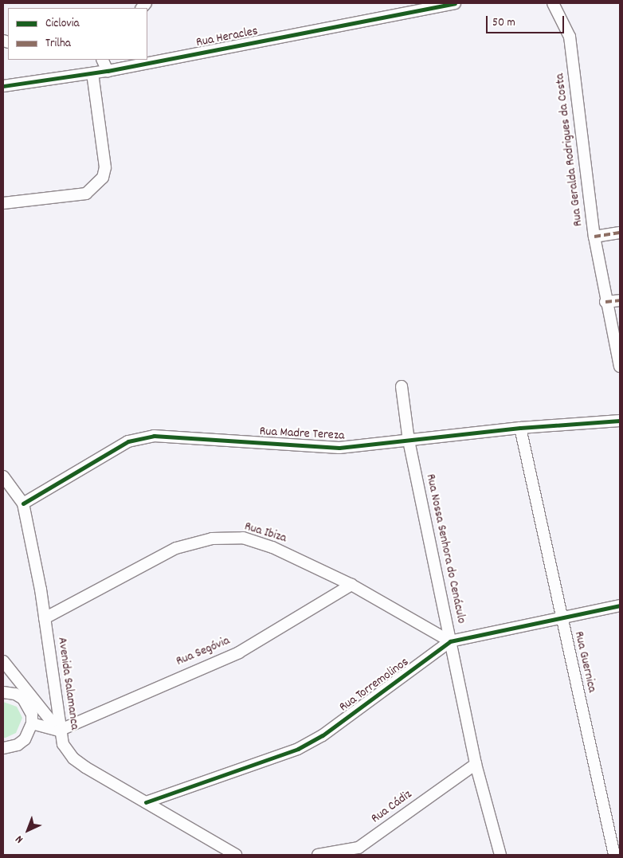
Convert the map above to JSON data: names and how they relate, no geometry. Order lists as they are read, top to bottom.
{
  "streets": {
    "street": [
      "Rua Heracles",
      "Rua Geralda Rodrigues da Costa",
      "Rua Madre Tereza",
      "Rua Ibiza",
      "Rua Nossa Senhora do Cenáculo",
      "Rua Segóvia",
      "Rua Guernica",
      "Avenida Salamanca",
      "Rua Torremolinos",
      "Rua Cádiz"
    ]
  },
  "crossings": [
    ["Rua Madre Tereza", "Rua Nossa Senhora do Cenáculo"],
    ["Rua Madre Tereza", "Rua Guernica"],
    ["Rua Madre Tereza", "Avenida Salamanca"],
    ["Rua Ibiza", "Rua Nossa Senhora do Cenáculo"],
    ["Rua Ibiza", "Rua Segóvia"],
    ["Rua Ibiza", "Avenida Salamanca"],
    ["Rua Ibiza", "Rua Torremolinos"],
    ["Rua Nossa Senhora do Cenáculo", "Rua Torremolinos"],
    ["Rua Nossa Senhora do Cenáculo", "Rua Cádiz"],
    ["Rua Segóvia", "Avenida Salamanca"],
    ["Rua Guernica", "Rua Torremolinos"],
    ["Avenida Salamanca", "Rua Torremolinos"]
  ],
  "legend": ["Ciclovia", "Trilha"],
  "scale_bar": "50 m",
  "north": "bottom left"
}
